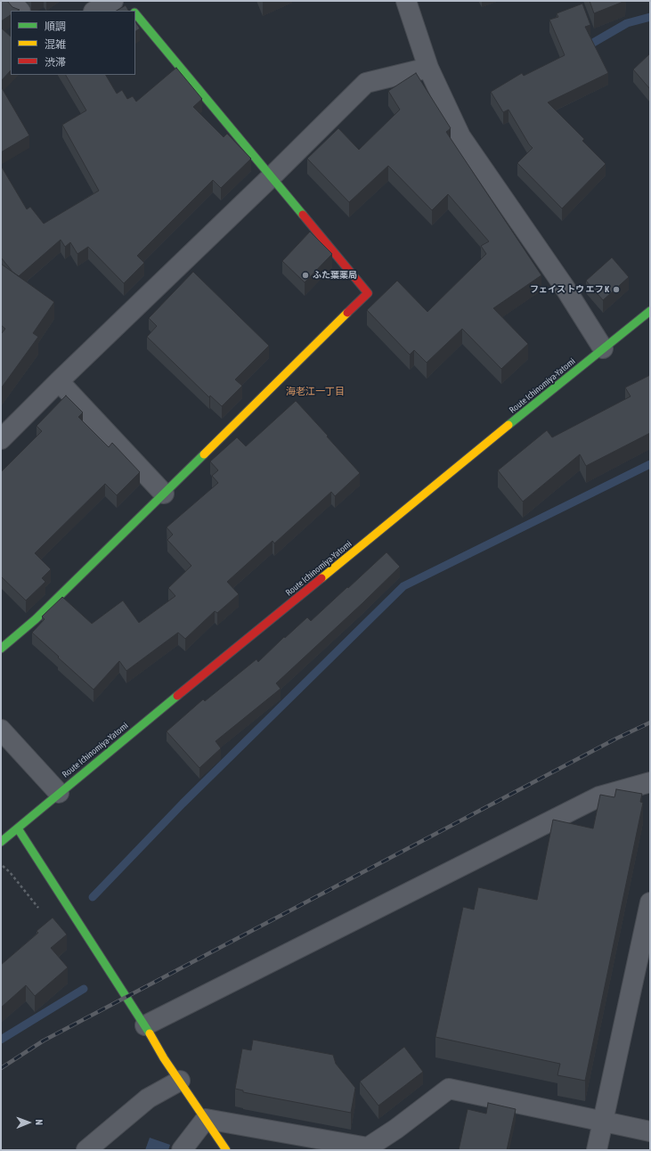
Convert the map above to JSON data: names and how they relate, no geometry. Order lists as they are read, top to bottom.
{
  "streets": {
    "street": ["Route Ichinomiya-Yatomi"]
  },
  "districts": ["海老江一丁目"],
  "places": ["ふた葉薬局", "フェイス トウ エフ K"],
  "legend": ["順調", "混雑", "渋滞"],
  "north": "right"
}
